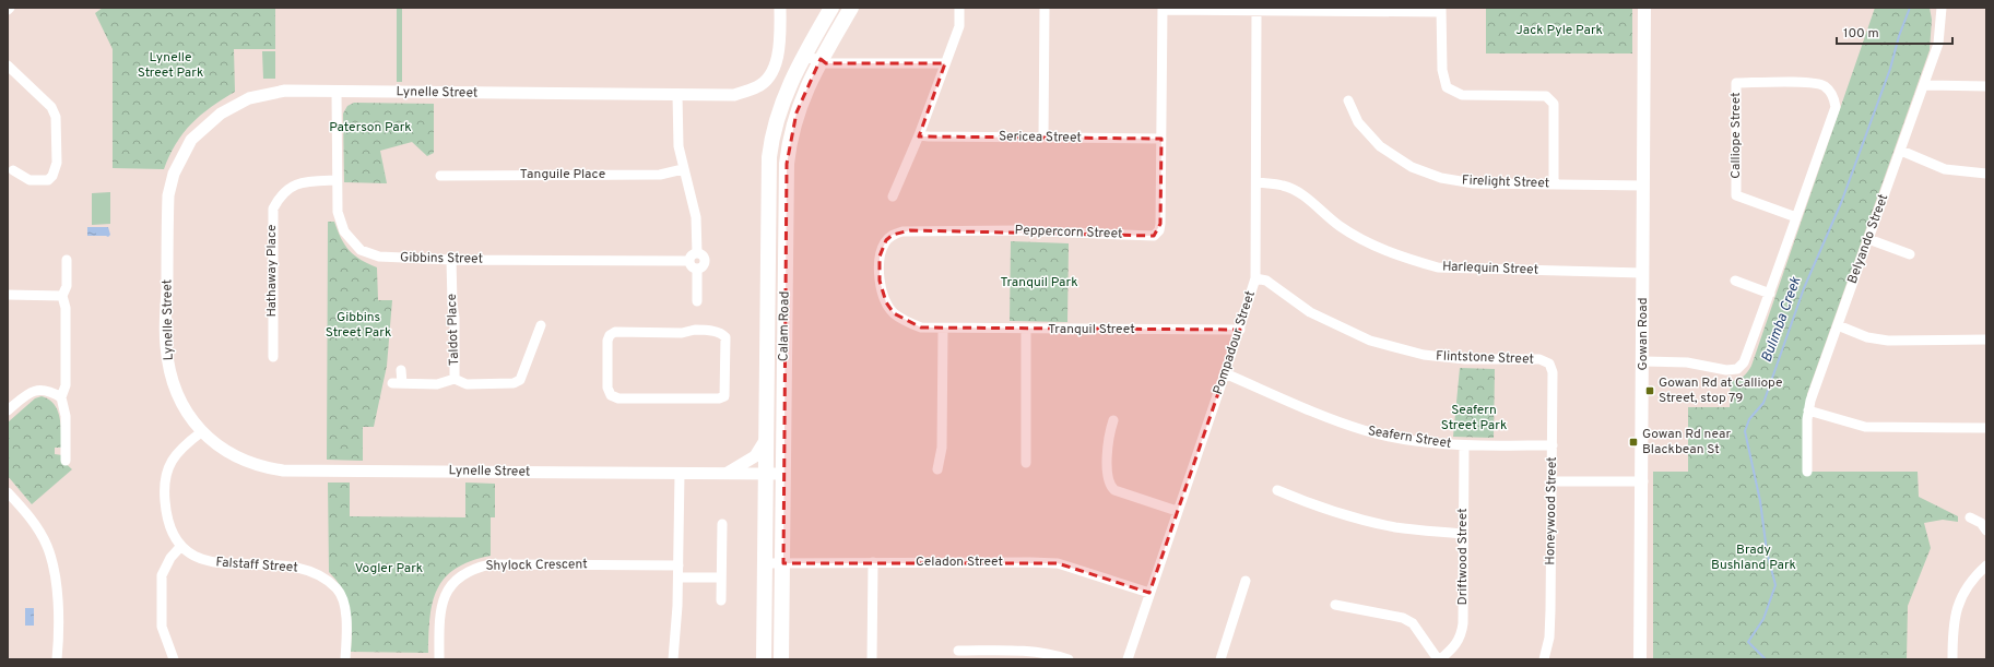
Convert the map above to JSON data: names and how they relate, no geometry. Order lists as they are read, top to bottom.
{
  "streets": {
    "main road": ["Calam Road", "Gowan Road"],
    "street": [
      "Lynelle Street",
      "Calliope Street",
      "Sericea Street",
      "Tanguile Place",
      "Firelight Street",
      "Peppercorn Street",
      "Belyando Street",
      "Gibbins Street",
      "Harlequin Street",
      "Hathaway Place",
      "Taldot Place",
      "Tranquil Street",
      "Pompadour Street",
      "Flintstone Street",
      "Seafern Street",
      "Honeywood Street",
      "Driftwood Street",
      "Celadon Street",
      "Falstaff Street",
      "Shylock Crescent"
    ]
  },
  "crossings": [
    ["Lynelle Street", "Gibbins Street"],
    ["Lynelle Street", "Calam Road"],
    ["Lynelle Street", "Falstaff Street"],
    ["Calliope Street", "Gowan Road"],
    ["Sericea Street", "Peppercorn Street"],
    ["Firelight Street", "Gowan Road"],
    ["Peppercorn Street", "Tranquil Street"],
    ["Gibbins Street", "Hathaway Place"],
    ["Gibbins Street", "Taldot Place"],
    ["Harlequin Street", "Gowan Road"],
    ["Harlequin Street", "Pompadour Street"],
    ["Calam Road", "Celadon Street"],
    ["Tranquil Street", "Pompadour Street"],
    ["Pompadour Street", "Flintstone Street"],
    ["Pompadour Street", "Seafern Street"],
    ["Pompadour Street", "Celadon Street"],
    ["Flintstone Street", "Honeywood Street"],
    ["Seafern Street", "Honeywood Street"],
    ["Seafern Street", "Driftwood Street"]
  ],
  "water": ["Bulimba Creek"],
  "parks": [
    "Jack Pyle Park",
    "Lynelle Street Park",
    "Paterson Park",
    "Tranquil Park",
    "Gibbins Street Park",
    "Seafern Street Park",
    "Brady Bushland Park",
    "Vogler Park"
  ],
  "places": {
    "transit": ["Gowan Rd at Calliope Street, stop 79", "Gowan Rd near Blackbean St"]
  },
  "scale_bar": "100 m"
}
